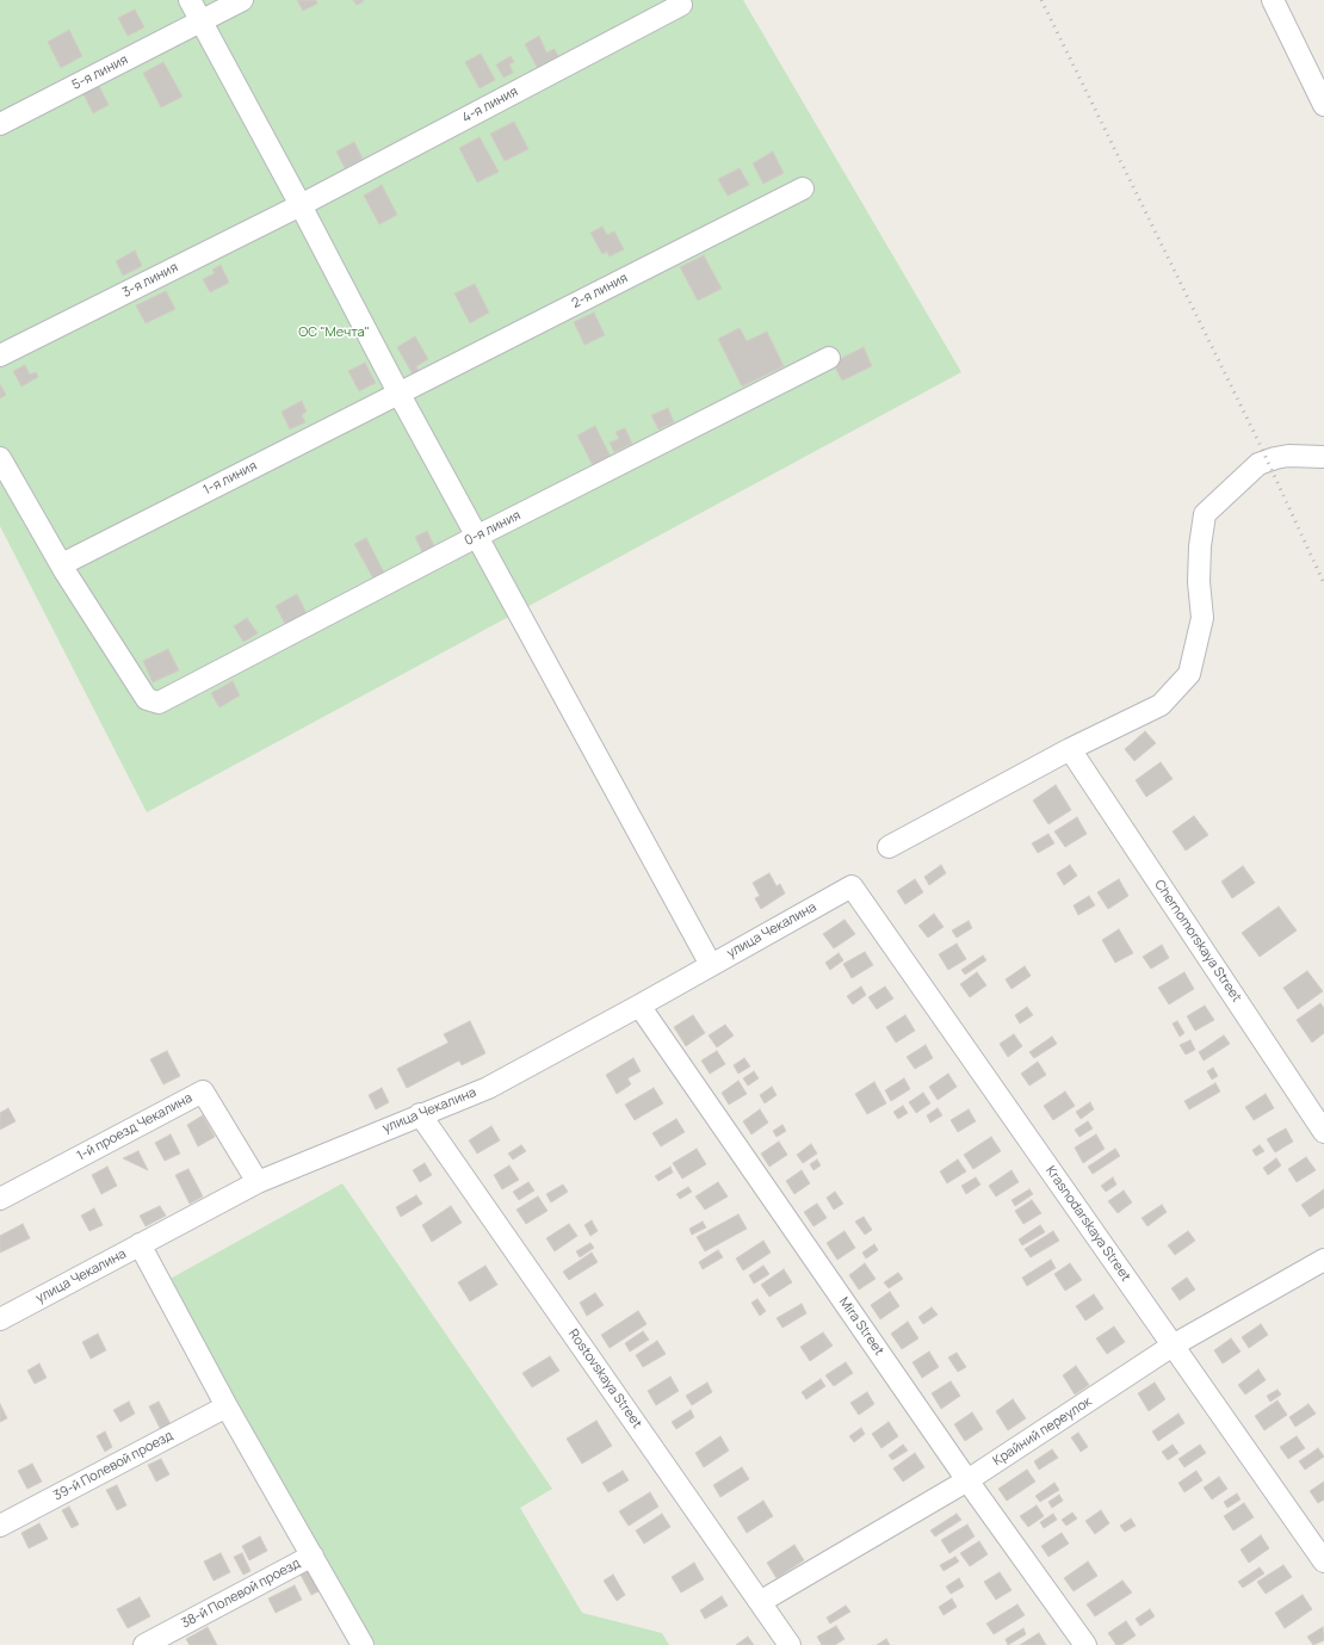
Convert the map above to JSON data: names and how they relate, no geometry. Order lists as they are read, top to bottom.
{
  "streets": {
    "street": [
      "5-я линия",
      "4-я линия",
      "3-я линия",
      "2-я линия",
      "1-я линия",
      "0-я линия",
      "улица Чекалина",
      "Chernomorskaya Street",
      "1-й проезд Чекалина",
      "Krasnodarskaya Street",
      "Mira Street",
      "Rostovskaya Street",
      "Крайний переулок",
      "39-й Полевой проезд",
      "38-й Полевой проезд"
    ]
  },
  "crossings": [
    ["4-я линия", "3-я линия"],
    ["2-я линия", "1-я линия"],
    ["1-я линия", "0-я линия"],
    ["улица Чекалина", "1-й проезд Чекалина"],
    ["улица Чекалина", "Krasnodarskaya Street"],
    ["улица Чекалина", "Mira Street"],
    ["улица Чекалина", "Rostovskaya Street"],
    ["Krasnodarskaya Street", "Крайний переулок"],
    ["Mira Street", "Крайний переулок"],
    ["Rostovskaya Street", "Крайний переулок"]
  ],
  "parks": ["ОС \"Мечта\""]
}
